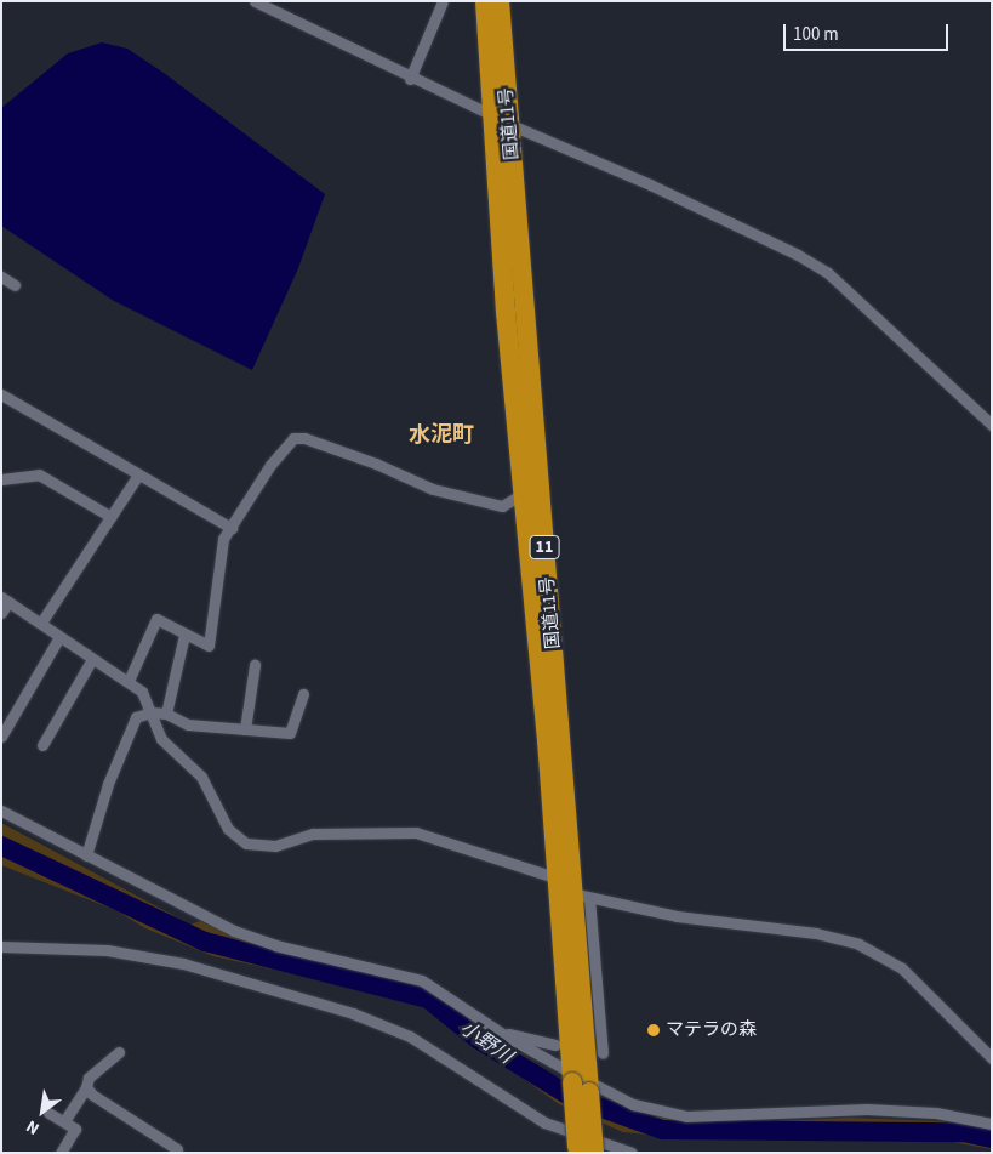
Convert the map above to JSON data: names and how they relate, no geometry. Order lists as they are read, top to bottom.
{
  "streets": {
    "highway": ["国道11号", "11"]
  },
  "districts": ["水泥町"],
  "water": ["小野川"],
  "places": ["マテラの森"],
  "scale_bar": "100 m",
  "north": "bottom left"
}
